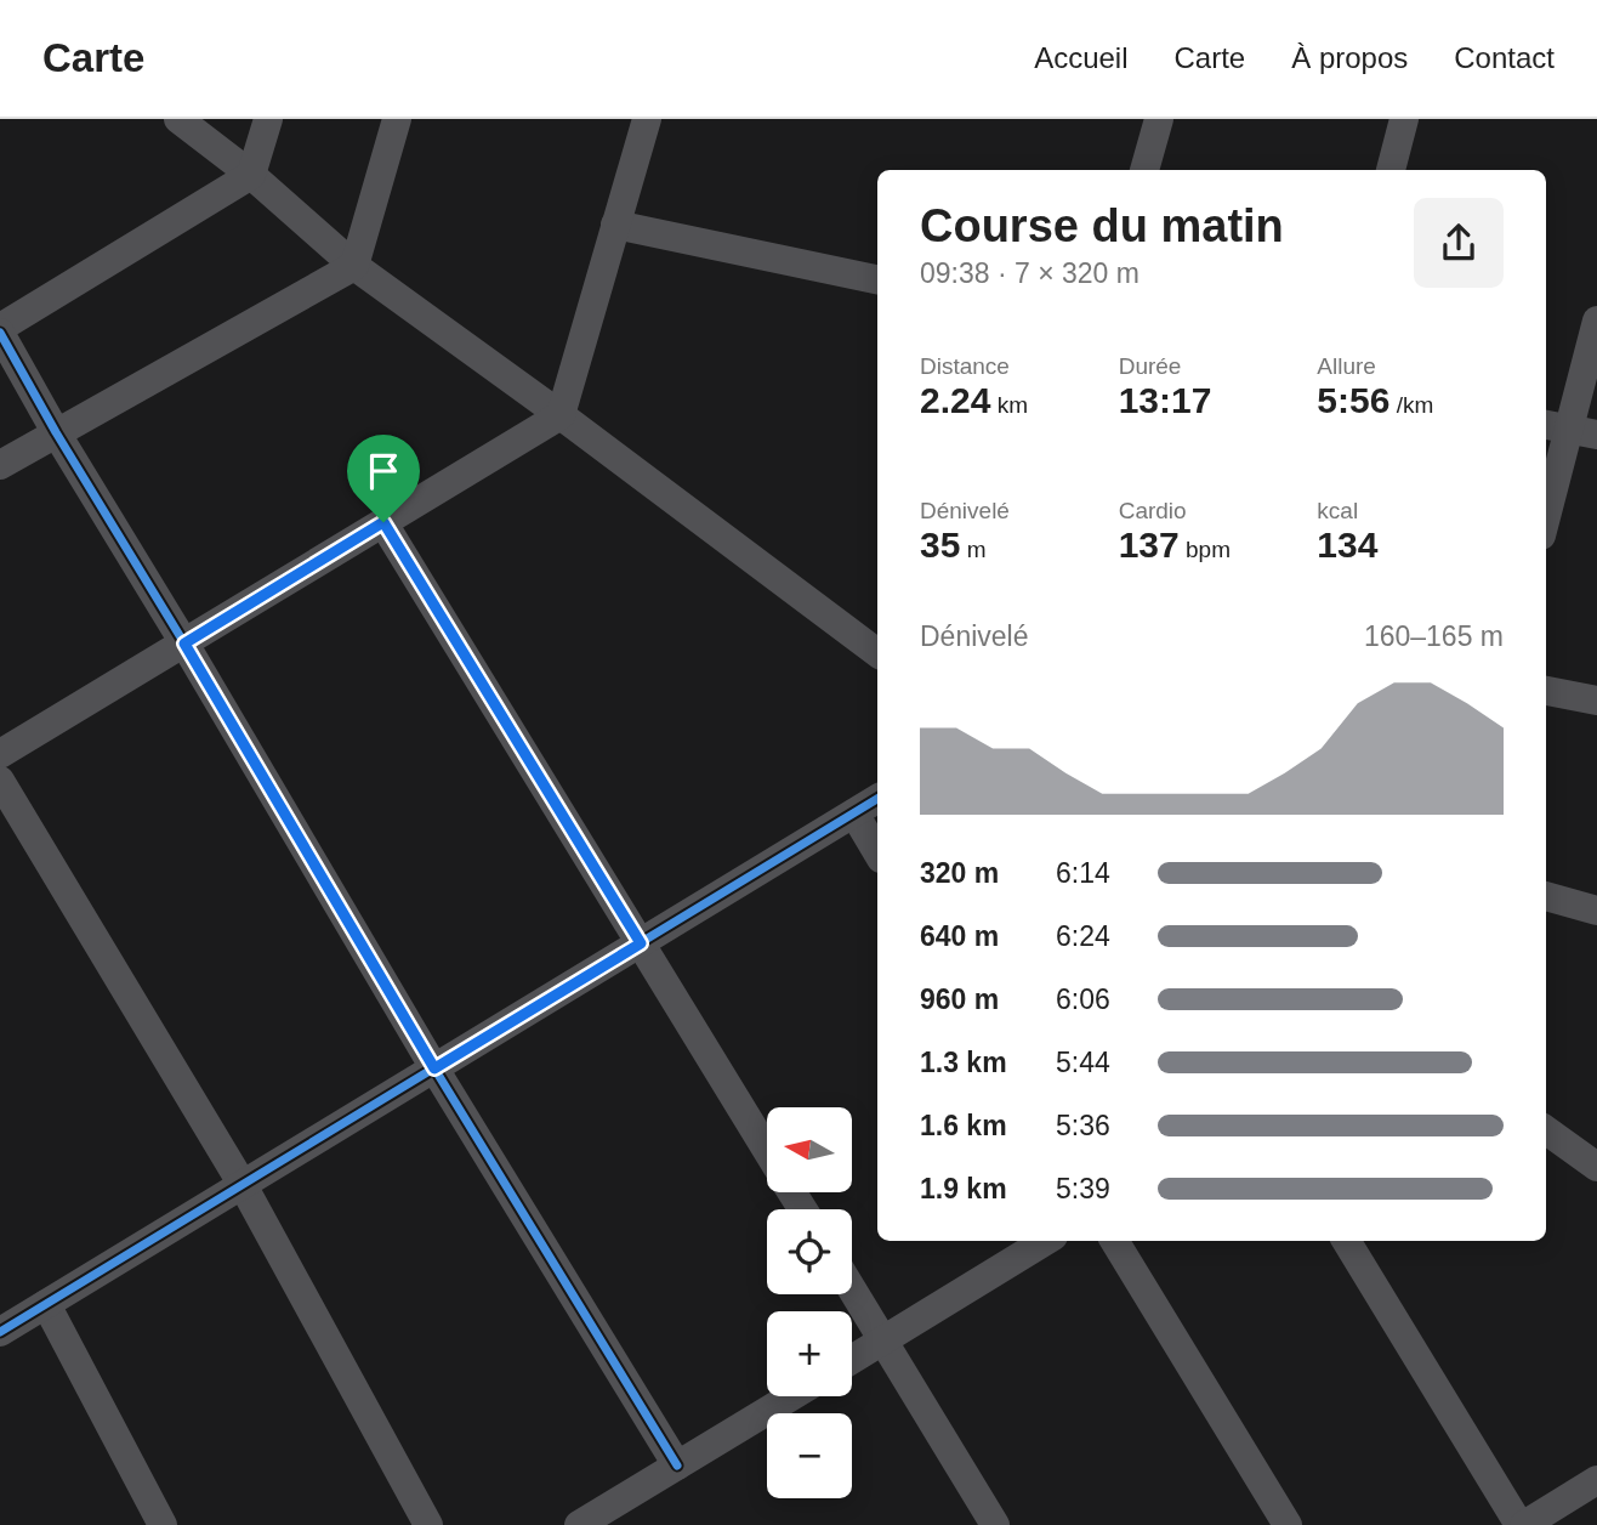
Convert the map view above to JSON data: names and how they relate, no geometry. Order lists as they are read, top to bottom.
{
  "north": "left",
  "page": {
    "header": "Carte",
    "nav": [
      "Accueil",
      "Carte",
      "À propos",
      "Contact"
    ],
    "heading": ["Course du matin", "09:38 · 7 × 320 m"],
    "stats": [
      ["Distance", "2.24 km"],
      ["Durée", "13:17"],
      ["Allure", "5:56 /km"],
      ["Dénivelé", "35 m"],
      ["Cardio", "137 bpm"],
      ["kcal", "134"]
    ],
    "chart": ["Dénivelé", "160–165 m"],
    "list": [
      {
        "name": "320 m",
        "note": "6:14"
      },
      {
        "name": "640 m",
        "note": "6:24"
      },
      {
        "name": "960 m",
        "note": "6:06"
      },
      {
        "name": "1.3 km",
        "note": "5:44"
      },
      {
        "name": "1.6 km",
        "note": "5:36"
      },
      {
        "name": "1.9 km",
        "note": "5:39"
      }
    ],
    "map_buttons": ["+", "−"]
  }
}
